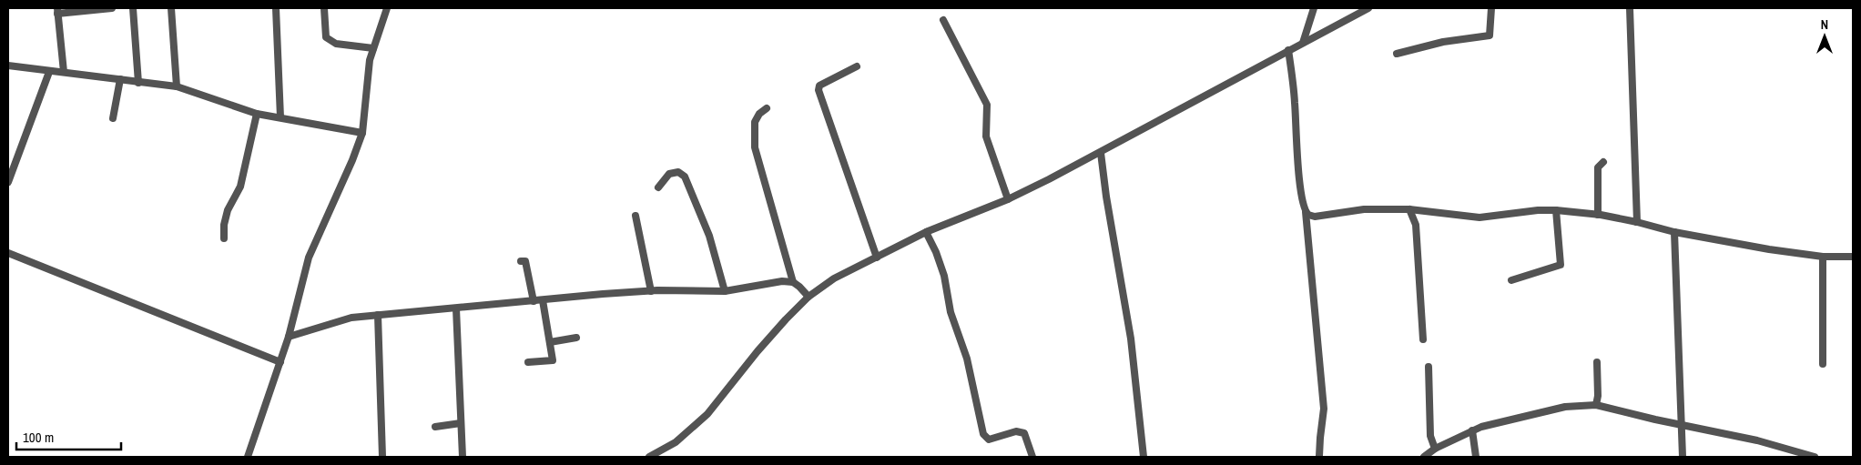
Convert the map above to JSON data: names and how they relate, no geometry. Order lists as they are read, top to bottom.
{
  "scale_bar": "100 m",
  "north": "top"
}
